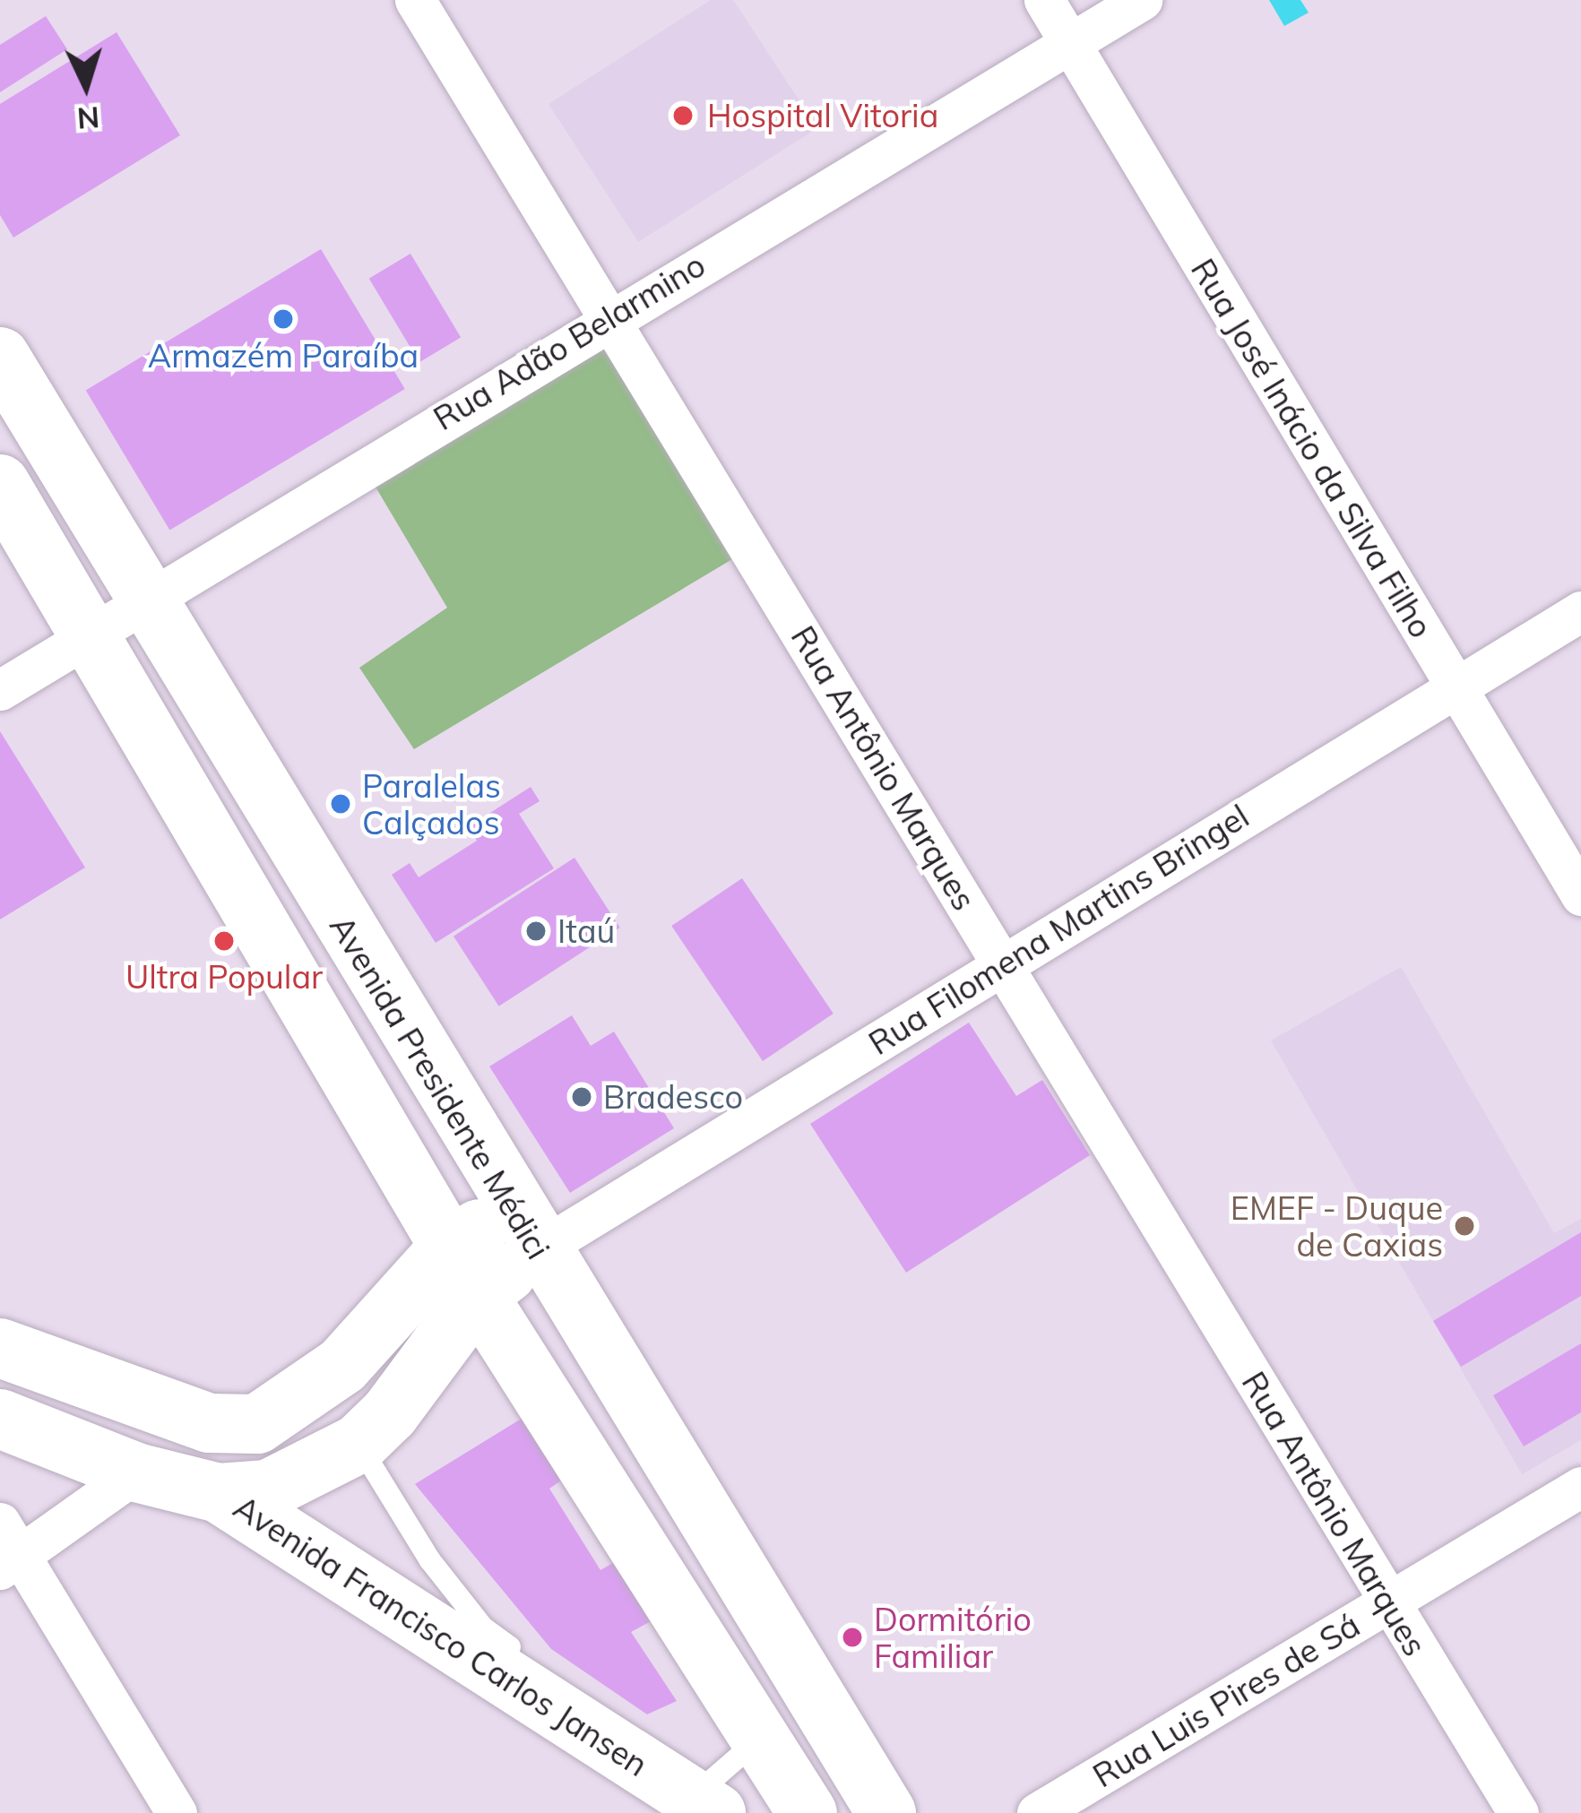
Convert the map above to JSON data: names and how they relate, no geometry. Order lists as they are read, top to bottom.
{
  "streets": {
    "main road": ["Avenida Presidente Médici", "Avenida Francisco Carlos Jansen"],
    "street": [
      "Rua Adão Belarmino",
      "Rua José Inácio da Silva Filho",
      "Rua Antônio Marques",
      "Rua Filomena Martins Bringel",
      "Rua Luis Pires de Sá"
    ]
  },
  "crossings": [
    ["Rua Adão Belarmino", "Rua José Inácio da Silva Filho"],
    ["Rua Adão Belarmino", "Rua Antônio Marques"],
    ["Rua Adão Belarmino", "Avenida Presidente Médici"],
    ["Rua José Inácio da Silva Filho", "Rua Filomena Martins Bringel"],
    ["Rua Antônio Marques", "Rua Filomena Martins Bringel"],
    ["Rua Antônio Marques", "Rua Luis Pires de Sá"],
    ["Rua Filomena Martins Bringel", "Avenida Presidente Médici"]
  ],
  "places": [
    "Hospital Vitoria",
    "Armazém Paraíba",
    "Paralelas Calçados",
    "Itaú",
    "Ultra Popular",
    "Bradesco",
    "EMEF - Duque de Caxias",
    "Dormitório Familiar"
  ],
  "north": "bottom"
}
